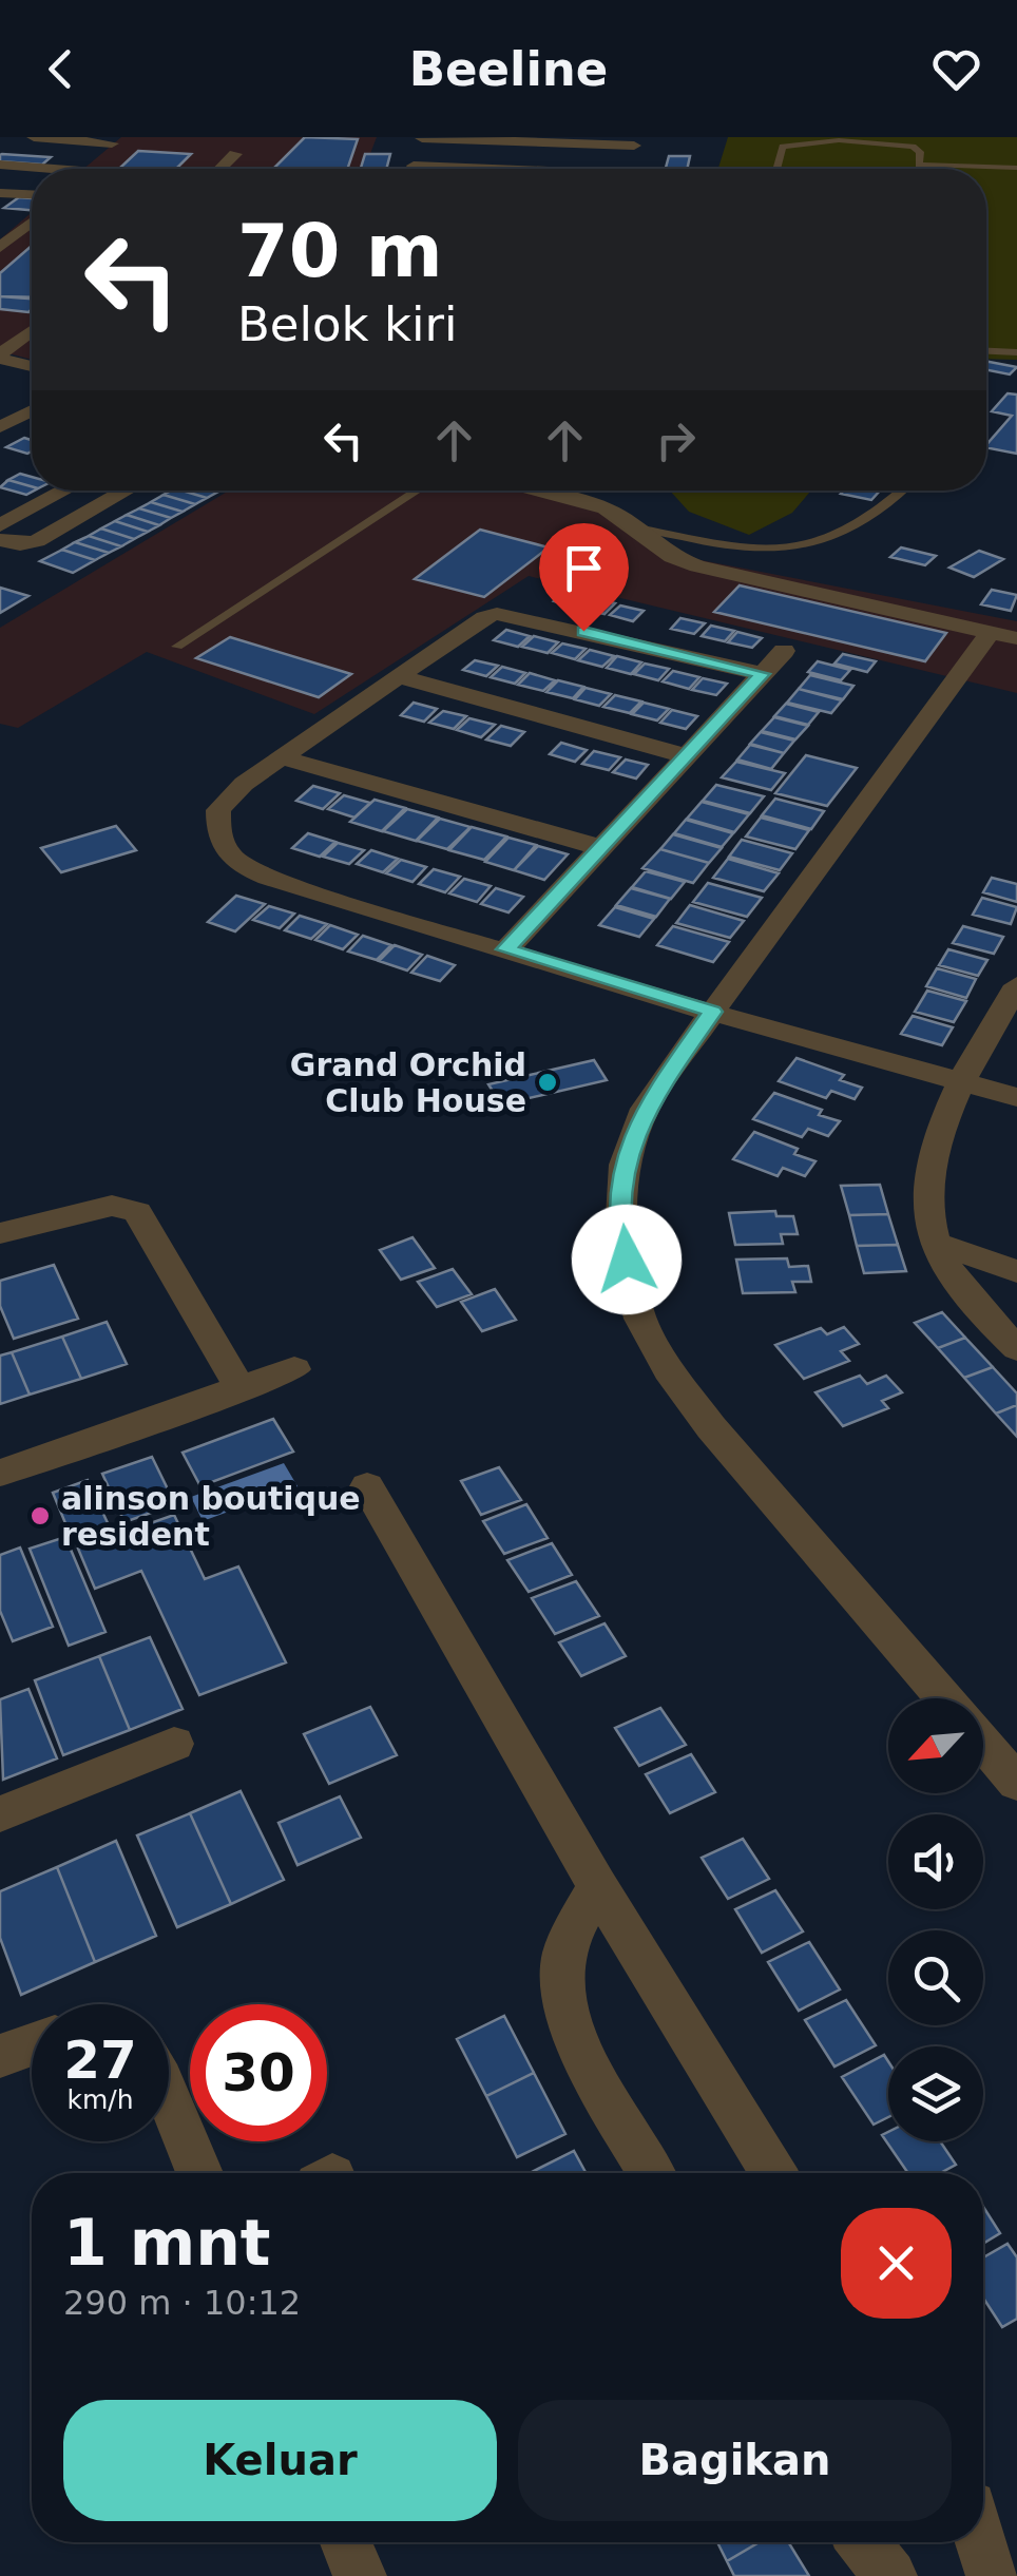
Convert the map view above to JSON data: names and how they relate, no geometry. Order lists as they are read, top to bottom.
{
  "places": ["Grand Orchid Club House", "alinson boutique resident"],
  "north": "bottom left",
  "page": {
    "header": "Beeline",
    "turn": ["70 m", "Belok kiri"],
    "speed": "27 km/h",
    "limit": "30",
    "heading": ["1 mnt", "290 m · 10:12"],
    "buttons": ["Keluar", "Bagikan"]
  }
}
